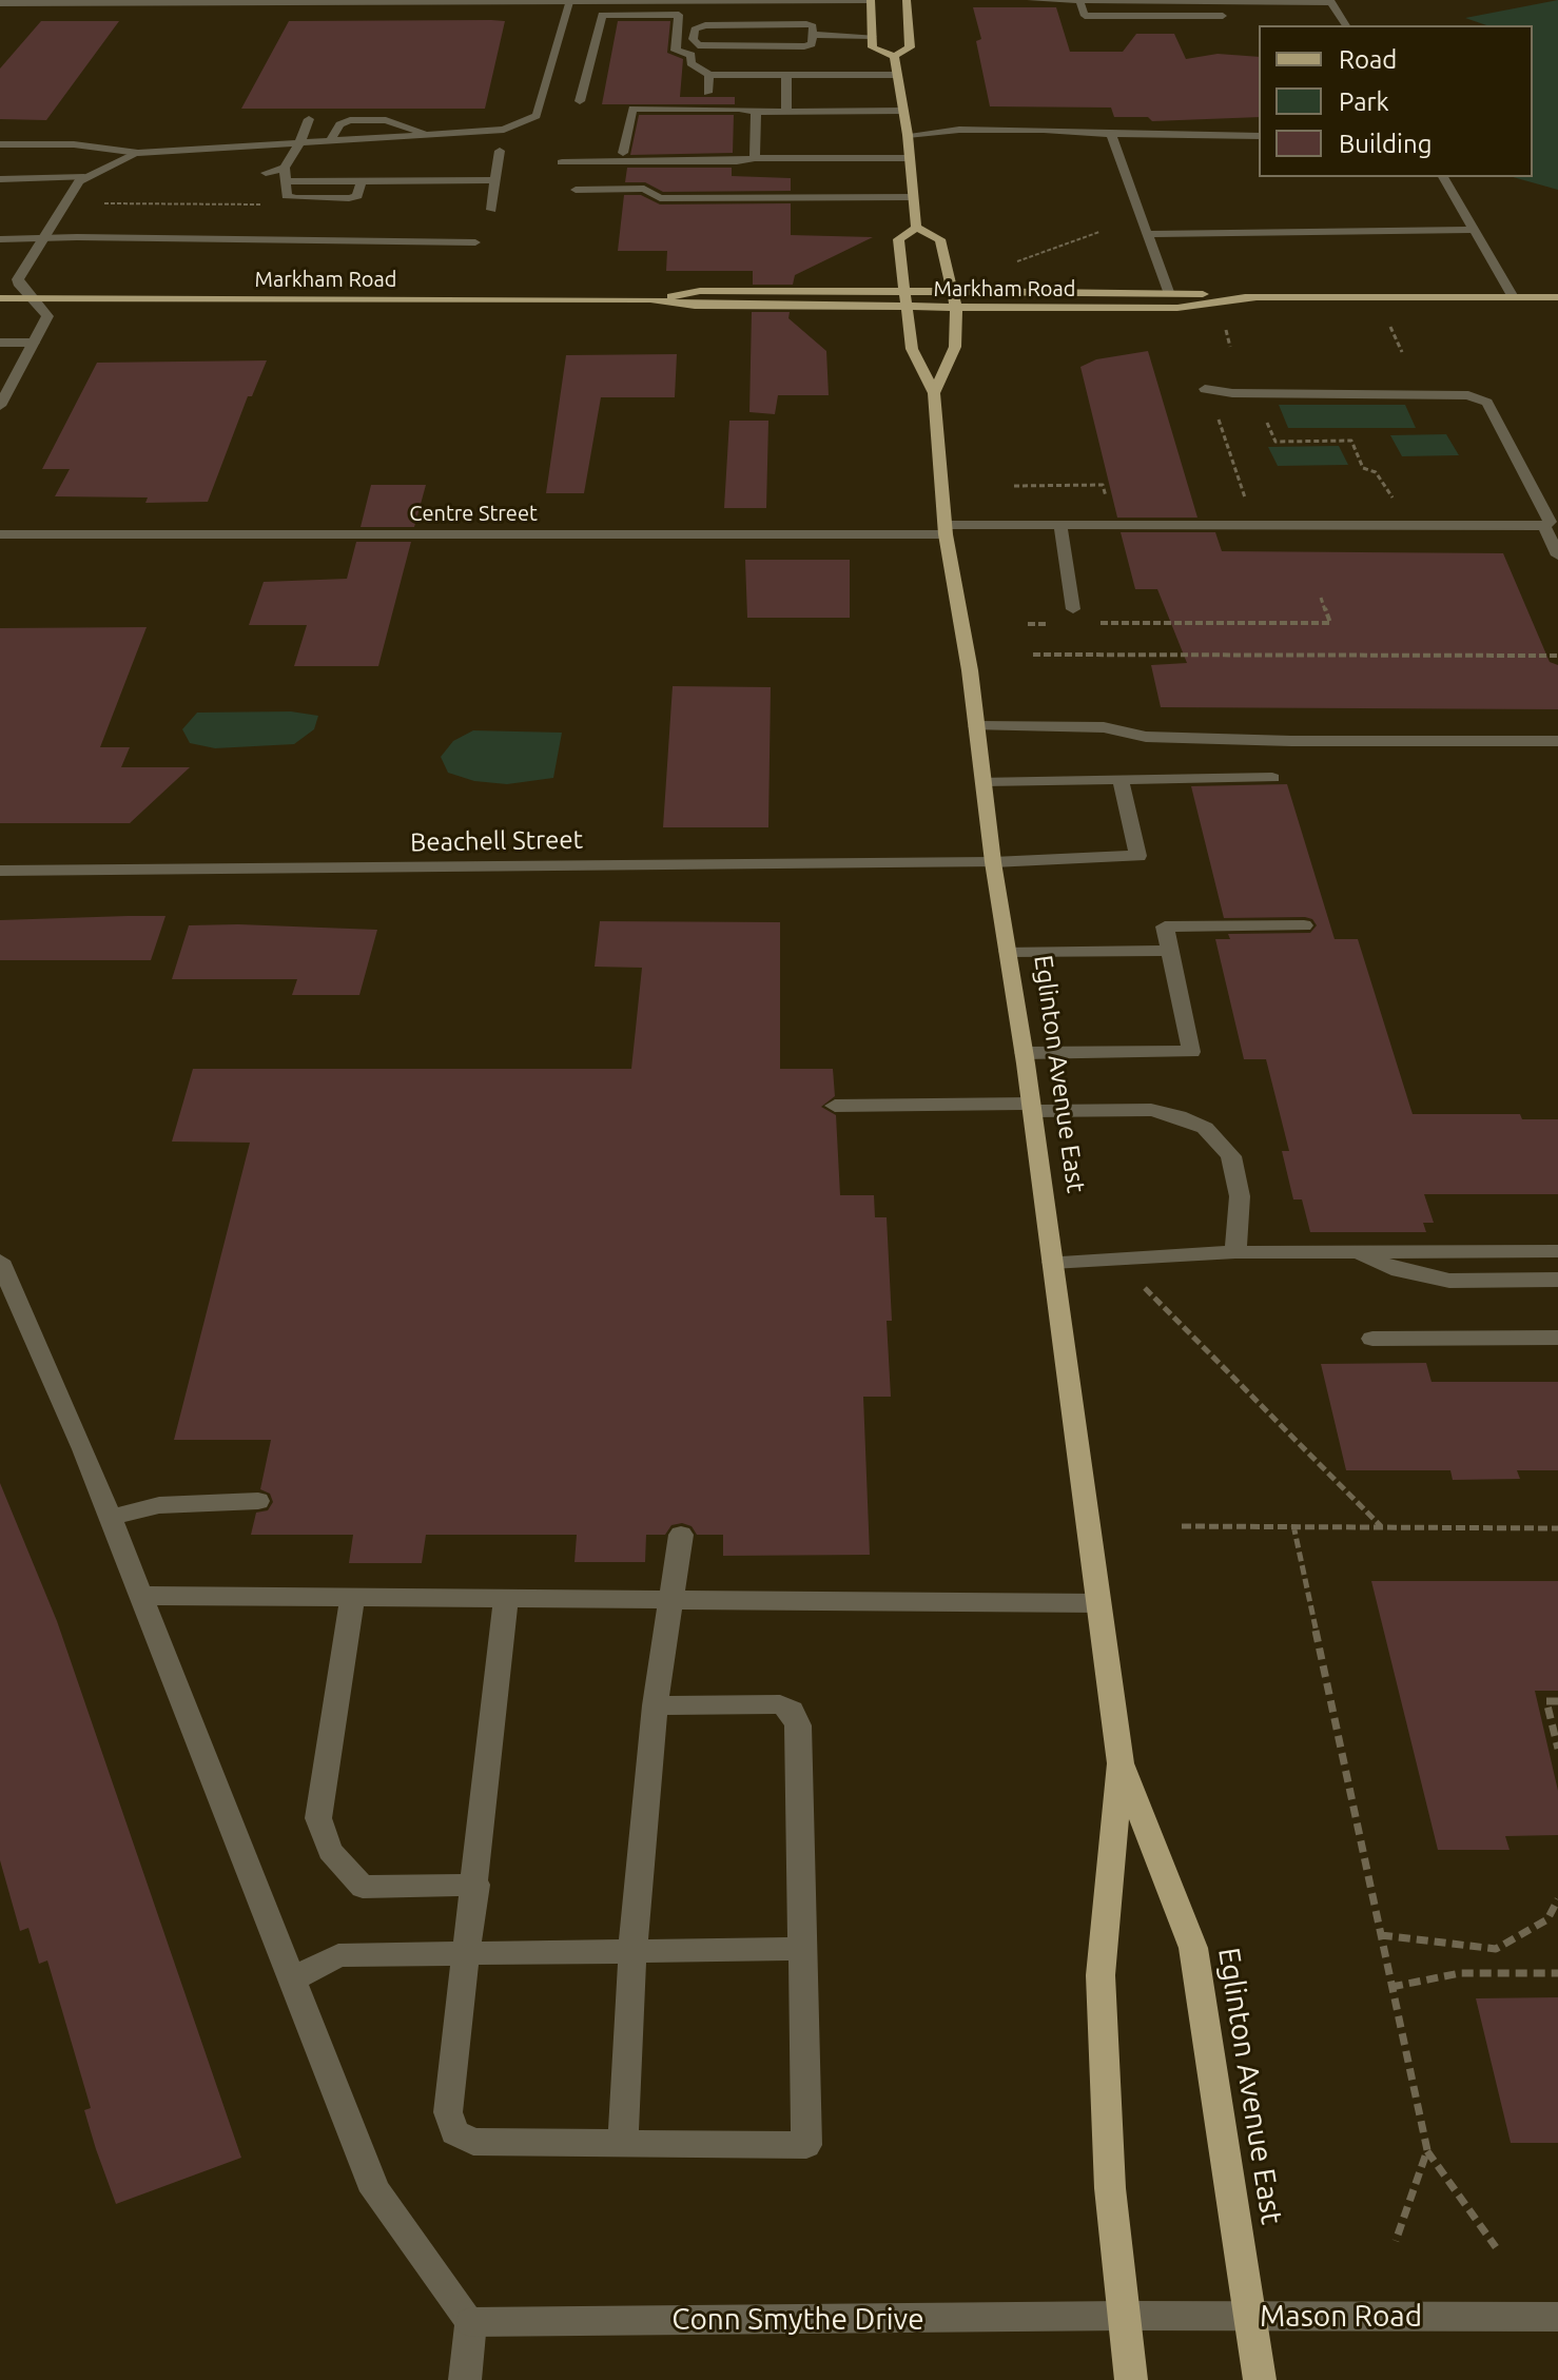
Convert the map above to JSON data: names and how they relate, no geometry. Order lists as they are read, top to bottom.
{
  "streets": {
    "main road": ["Markham Road", "Eglinton Avenue East"],
    "street": [
      "Centre Street",
      "Beachell Street",
      "Mason Road",
      "Conn Smythe Drive"
    ]
  },
  "crossings": [
    ["Markham Road", "Eglinton Avenue East"],
    ["Centre Street", "Eglinton Avenue East"],
    ["Beachell Street", "Eglinton Avenue East"],
    ["Eglinton Avenue East", "Mason Road"],
    ["Eglinton Avenue East", "Conn Smythe Drive"],
    ["Mason Road", "Conn Smythe Drive"]
  ],
  "legend": ["Road", "Park", "Building"]
}
